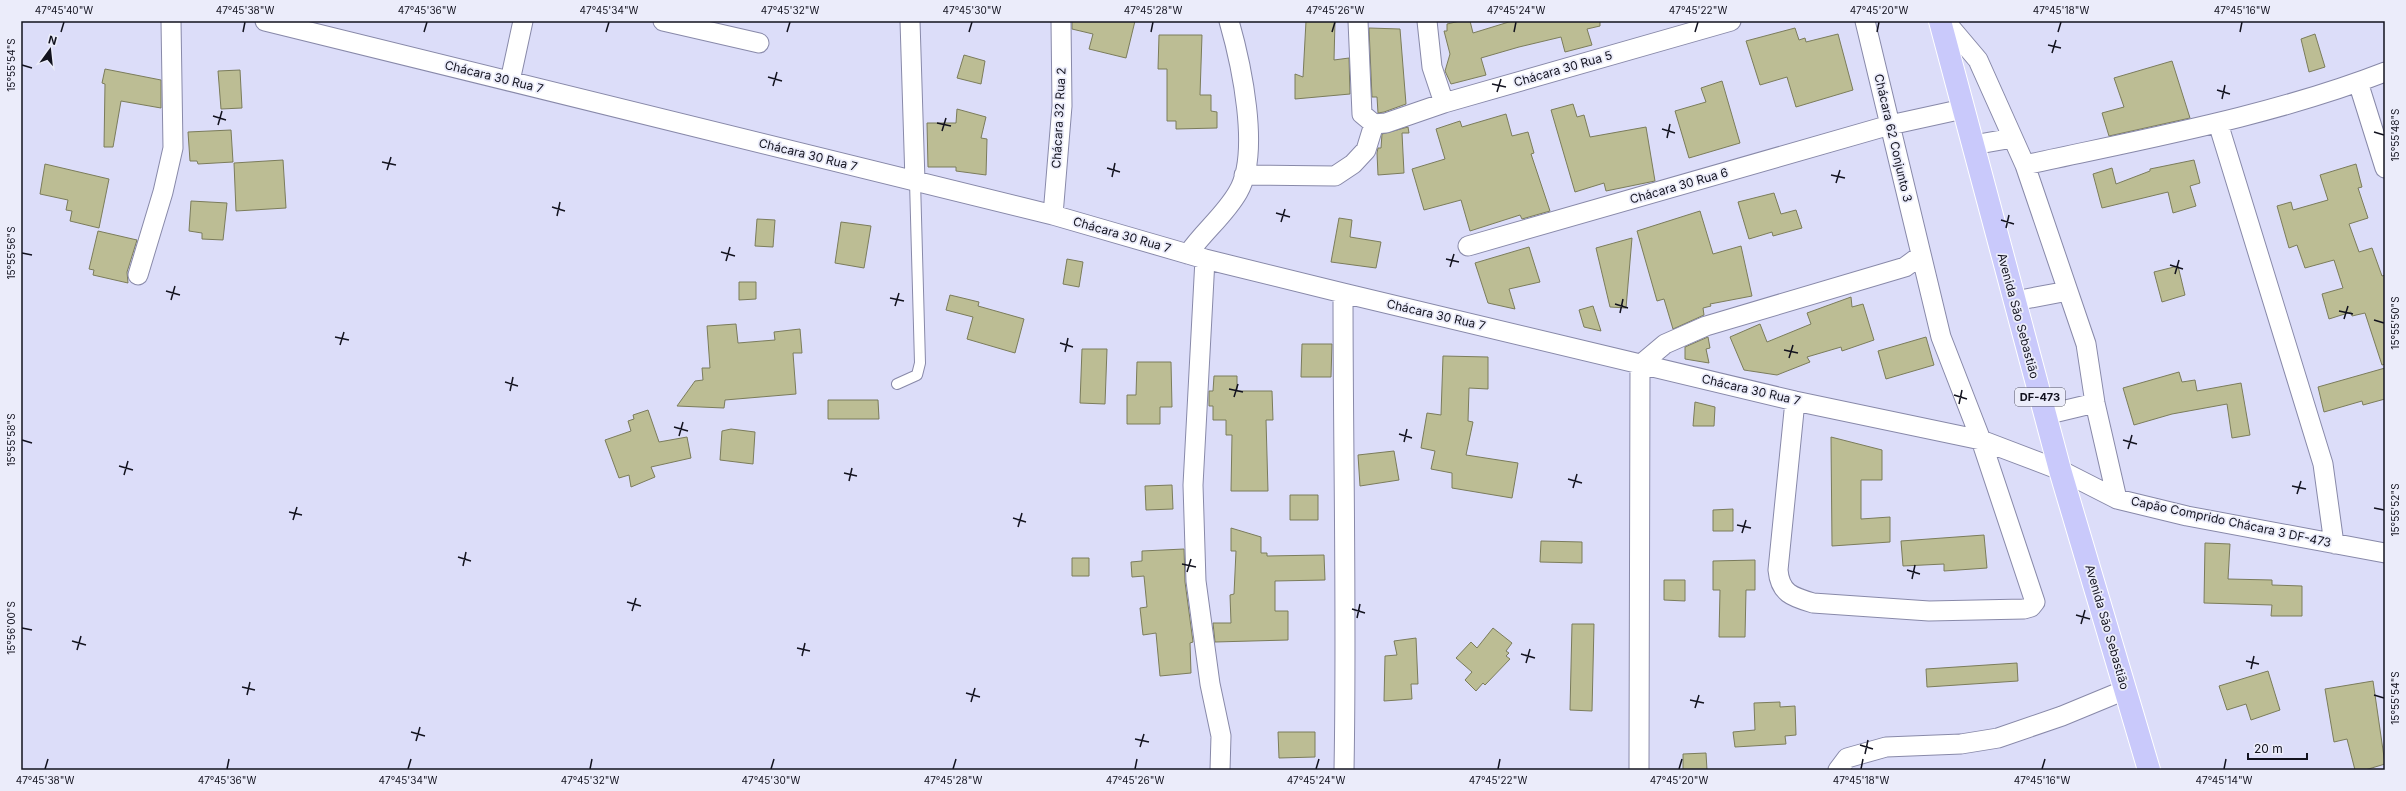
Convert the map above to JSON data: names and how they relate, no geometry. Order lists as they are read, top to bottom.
{
  "streets": {
    "main road": ["Avenida São Sebastião", "DF-473"],
    "street": [
      "Chácara 30 Rua 5",
      "Chácara 30 Rua 7",
      "Chácara 32 Rua 2",
      "Chácara 62 Conjunto 3",
      "Chácara 30 Rua 6",
      "Capão Comprido Chácara 3 DF-473"
    ]
  },
  "crossings": [
    ["Chácara 30 Rua 7", "Chácara 32 Rua 2"],
    ["Chácara 30 Rua 7", "Avenida São Sebastião"],
    ["Chácara 30 Rua 7", "Capão Comprido Chácara 3 DF-473"],
    ["Chácara 62 Conjunto 3", "Chácara 30 Rua 6"],
    ["Chácara 30 Rua 6", "Avenida São Sebastião"],
    ["Avenida São Sebastião", "Capão Comprido Chácara 3 DF-473"]
  ],
  "scale_bar": "20 m",
  "north": "top",
  "coordinates": [
    "47°45'40\"W",
    "47°45'38\"W",
    "47°45'36\"W",
    "47°45'34\"W",
    "47°45'32\"W",
    "47°45'30\"W",
    "47°45'28\"W",
    "47°45'26\"W",
    "47°45'24\"W",
    "47°45'22\"W",
    "47°45'20\"W",
    "47°45'18\"W",
    "47°45'16\"W",
    "15°55'54\"S",
    "15°55'48\"S",
    "15°55'56\"S",
    "15°55'50\"S",
    "15°55'58\"S",
    "15°55'52\"S",
    "15°56'00\"S",
    "47°45'14\"W"
  ]
}
